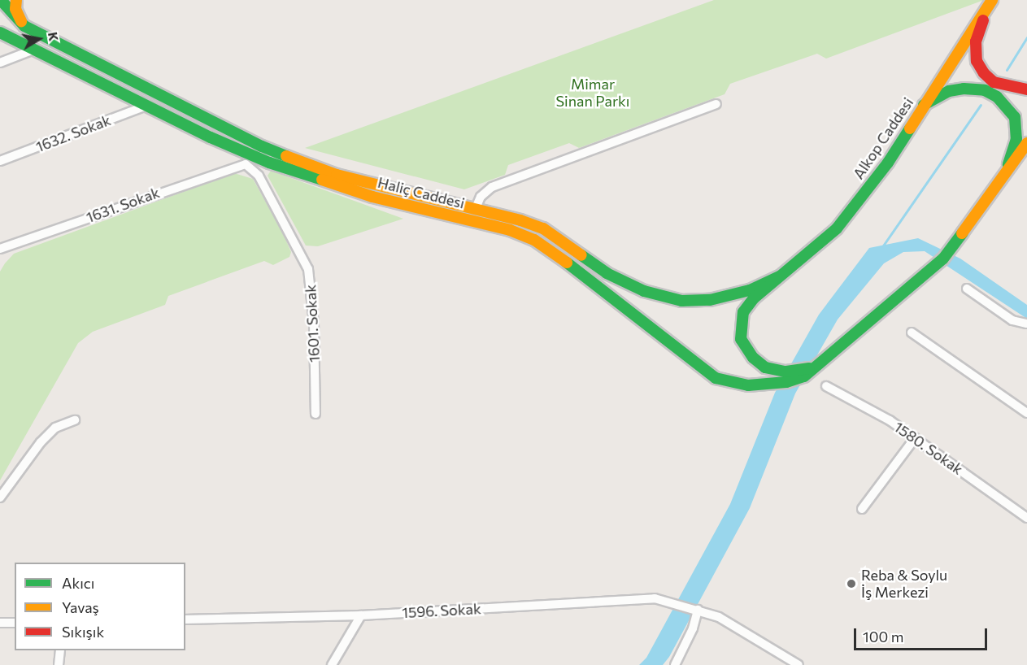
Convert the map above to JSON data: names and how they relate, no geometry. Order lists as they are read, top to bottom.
{
  "streets": {
    "main road": ["Alkop Caddesi", "Haliç Caddesi"],
    "street": [
      "1632. Sokak",
      "1631. Sokak",
      "1601. Sokak",
      "1580. Sokak",
      "1596. Sokak"
    ]
  },
  "crossings": [
    ["1632. Sokak", "Haliç Caddesi"],
    ["Alkop Caddesi", "Haliç Caddesi"],
    ["Haliç Caddesi", "1631. Sokak"],
    ["Haliç Caddesi", "1601. Sokak"],
    ["1631. Sokak", "1601. Sokak"]
  ],
  "parks": ["Mimar Sinan Parkı"],
  "places": ["Reba & Soylu İş Merkezi"],
  "legend": ["Akıcı", "Yavaş", "Sıkışık"],
  "scale_bar": "100 m",
  "north": "right"
}
